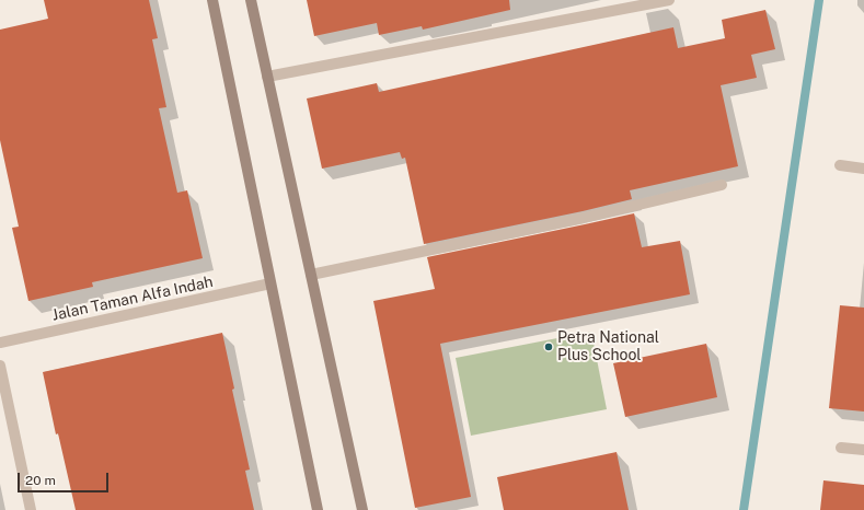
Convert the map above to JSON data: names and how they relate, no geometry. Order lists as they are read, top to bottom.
{
  "streets": {
    "street": ["Jalan Taman Alfa Indah"]
  },
  "places": ["Petra National Plus School"],
  "scale_bar": "20 m"
}
